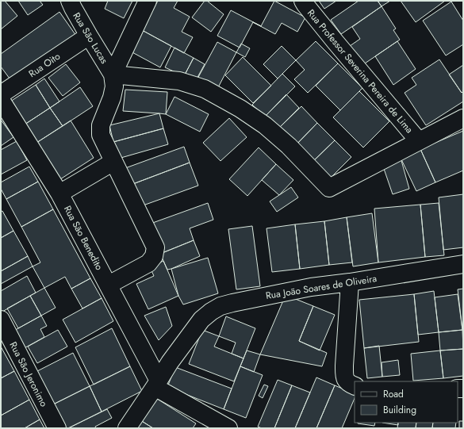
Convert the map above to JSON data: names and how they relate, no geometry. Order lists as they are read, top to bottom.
{
  "streets": {
    "street": [
      "Rua São Lucas",
      "Rua Oito",
      "Rua Professor Severina Pereira de Lima",
      "Rua São Benedito",
      "Rua João Soares de Oliveira",
      "Rua São Jeronimo"
    ]
  },
  "crossings": [
    ["Rua São Lucas", "Rua Oito"],
    ["Rua São Benedito", "Rua João Soares de Oliveira"]
  ],
  "legend": ["Road", "Building"]
}
